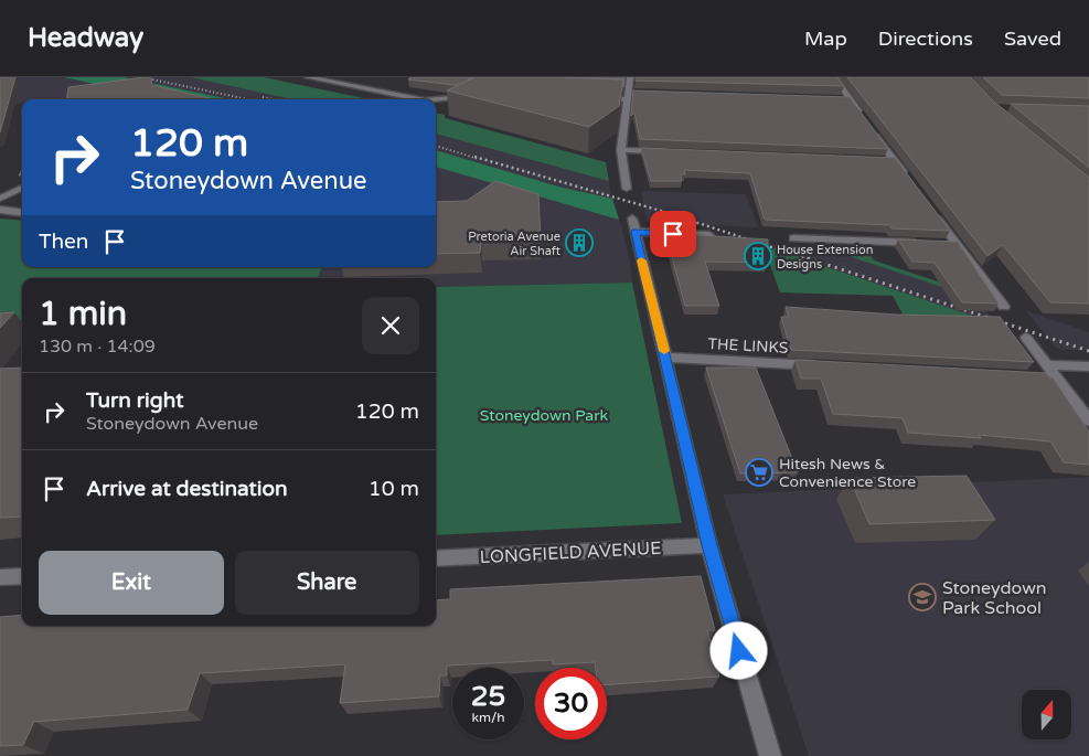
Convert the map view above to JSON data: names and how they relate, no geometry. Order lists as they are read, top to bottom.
{
  "streets": {
    "street": ["THE LINKS", "LONGFIELD AVENUE"]
  },
  "parks": ["Stoneydown Park"],
  "places": {
    "building": ["Pretoria Avenue Air Shaft", "House Extension Designs"],
    "supermarket": ["Hitesh News & Convenience Store"],
    "school or university": ["Stoneydown Park School"]
  },
  "north": "top",
  "page": {
    "header": "Headway",
    "nav": ["Map", "Directions", "Saved"],
    "turn": ["120 m", "Stoneydown Avenue"],
    "then": "Then",
    "heading": ["1 min", "130 m · 14:09"],
    "list": [
      {
        "name": "Turn right",
        "note": "Stoneydown Avenue",
        "value": "120 m"
      },
      {
        "name": "Arrive at destination",
        "value": "10 m"
      }
    ],
    "buttons": ["Exit", "Share"],
    "speed": "25 km/h",
    "limit": "30"
  }
}
